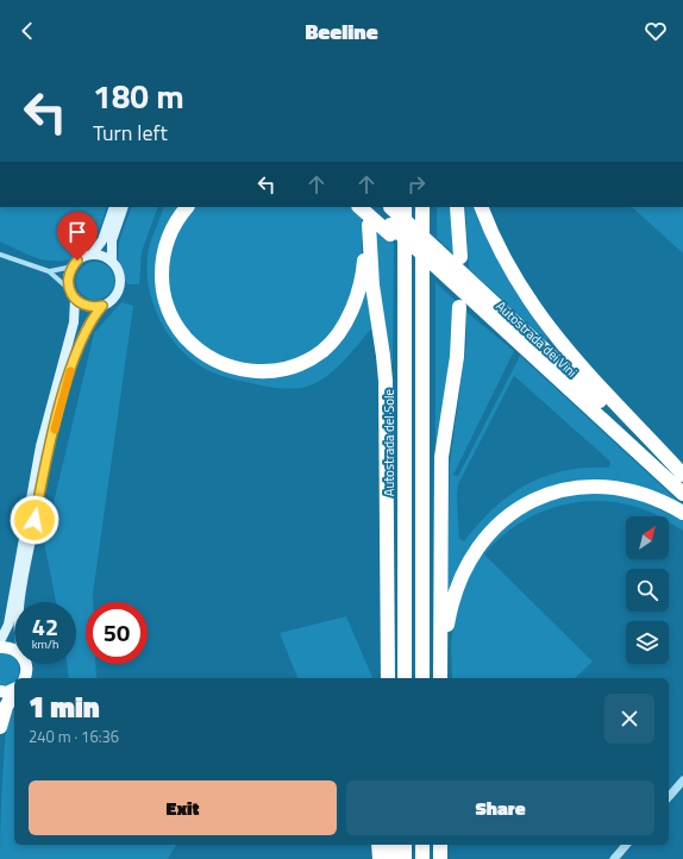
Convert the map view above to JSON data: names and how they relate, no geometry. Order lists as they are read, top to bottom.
{
  "streets": {
    "highway": ["Autostrada dei Vini", "Autostrada del Sole"]
  },
  "north": "top right",
  "page": {
    "header": "Beeline",
    "turn": ["180 m", "Turn left"],
    "speed": "42 km/h",
    "limit": "50",
    "heading": ["1 min", "240 m · 16:36"],
    "buttons": ["Exit", "Share"]
  }
}
